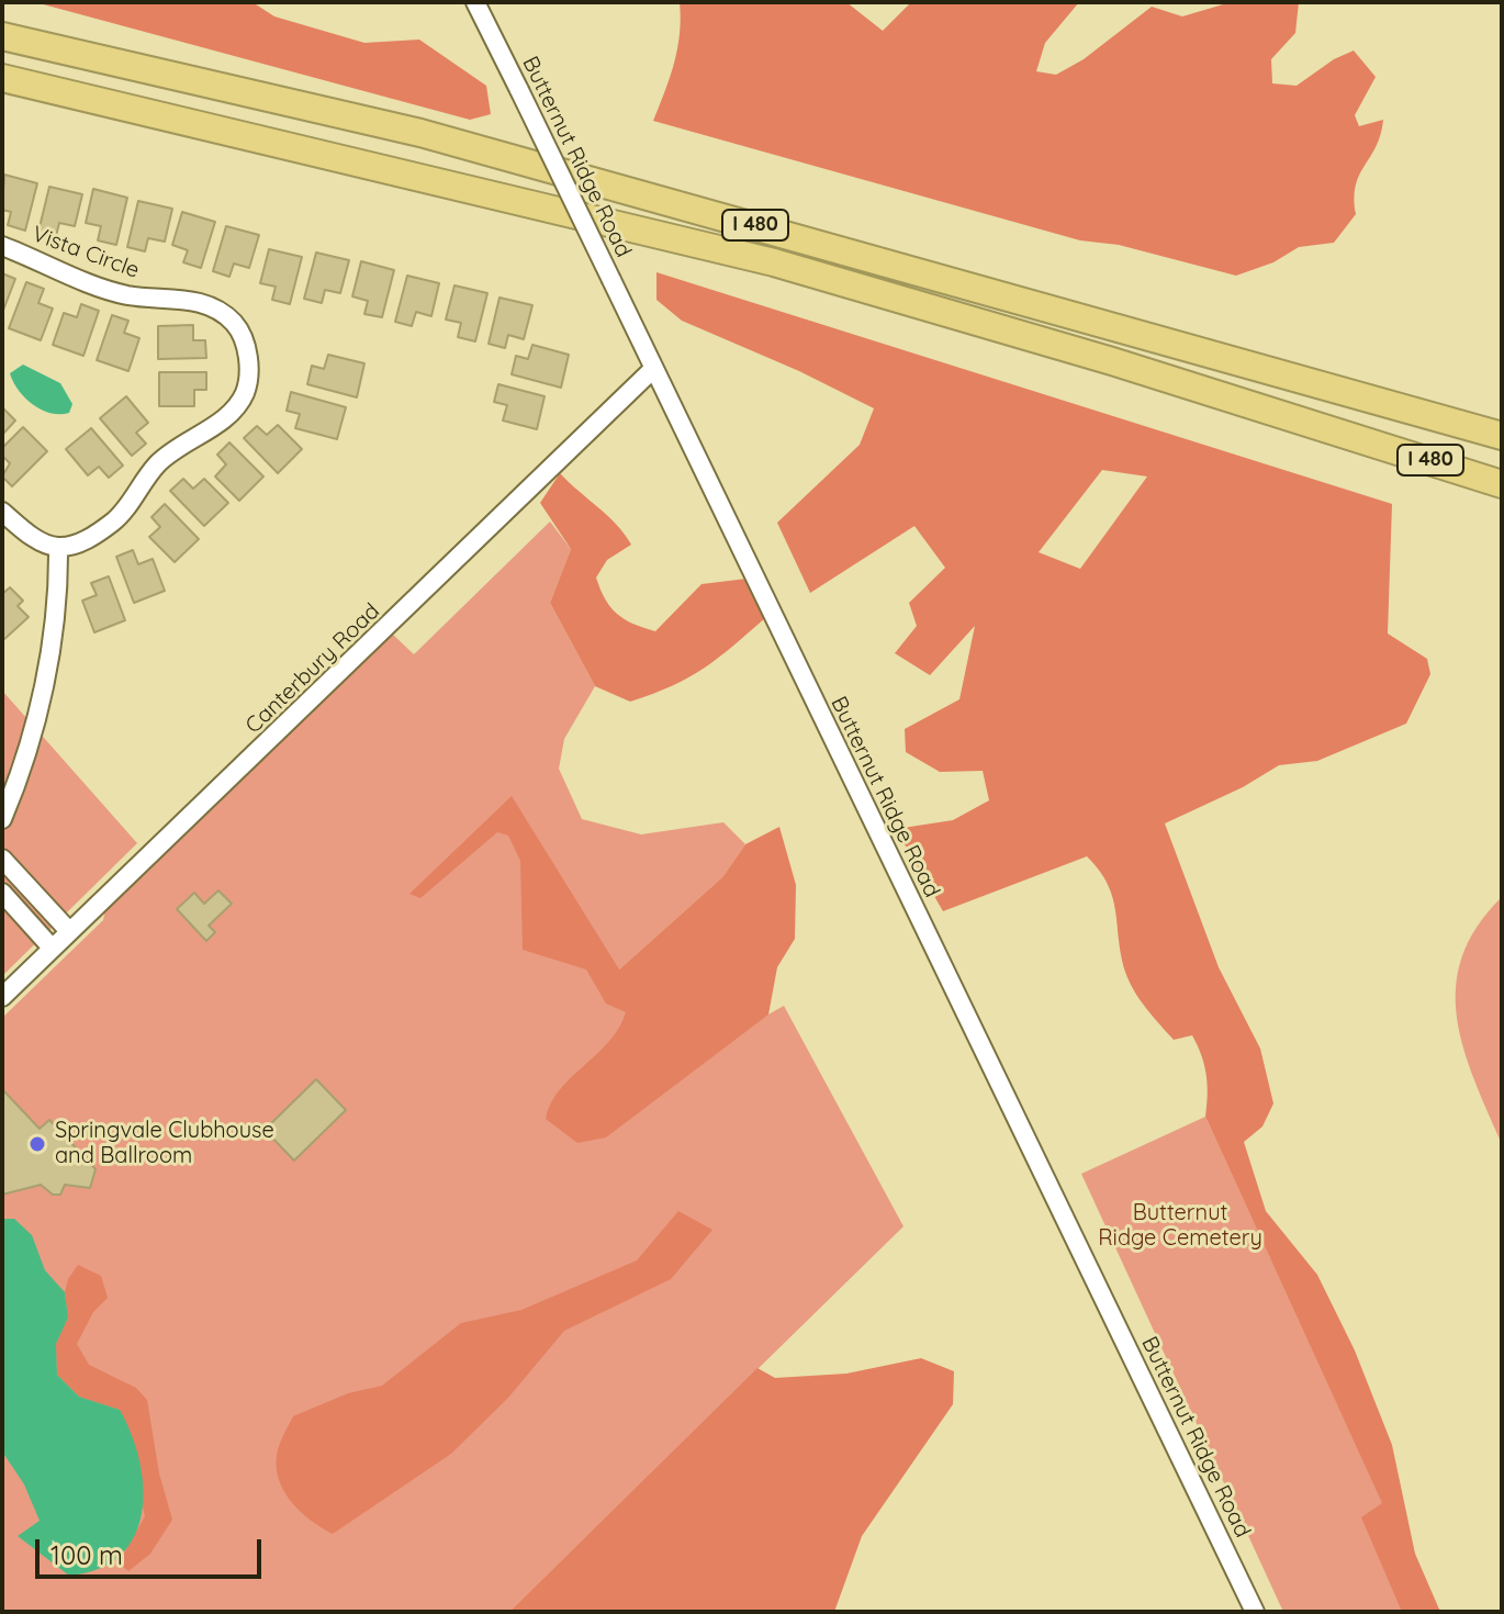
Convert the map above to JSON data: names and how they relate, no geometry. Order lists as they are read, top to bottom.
{
  "streets": {
    "highway": ["I 480"],
    "street": ["Butternut Ridge Road", "Vista Circle", "Canterbury Road"]
  },
  "crossings": [
    ["Butternut Ridge Road", "Canterbury Road"]
  ],
  "parks": ["Butternut Ridge Cemetery"],
  "places": ["Springvale Clubhouse and Ballroom"],
  "scale_bar": "100 m"
}
